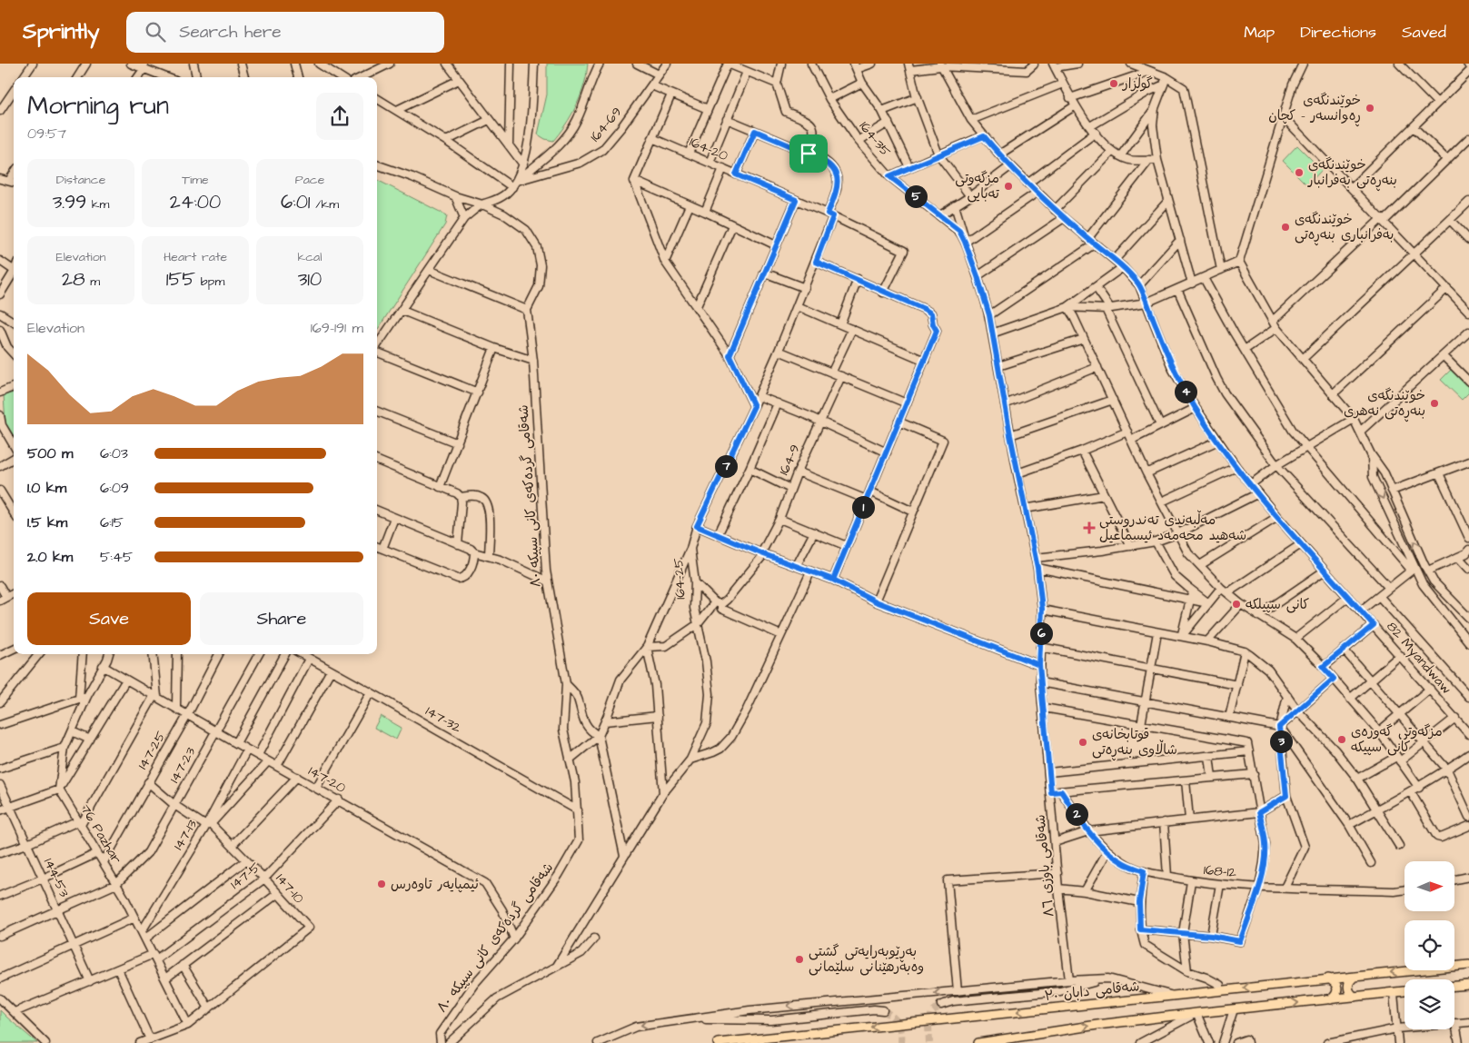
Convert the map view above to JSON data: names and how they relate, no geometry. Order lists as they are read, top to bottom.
{
  "streets": {
    "main road": ["شەقامی دابان ٣٠"],
    "street": [
      "164-69",
      "164-35",
      "164-20",
      "164-9",
      "شەقامی گردەکەی کانی سپیکە ٨٠",
      "164-25",
      "82 Myandwaw",
      "147-32",
      "147-25",
      "147-23",
      "147-20",
      "76 Pazhar",
      "147-13",
      "شەقامی باوزی ٨٦",
      "168-12",
      "147-5",
      "144-53",
      "147-10"
    ]
  },
  "crossings": [
    ["164-35", "شەقامی باوزی ٨٦"],
    ["164-20", "164-25"],
    ["164-9", "164-25"],
    ["شەقامی گردەکەی کانی سپیکە ٨٠", "147-32"],
    ["شەقامی گردەکەی کانی سپیکە ٨٠", "147-20"],
    ["147-25", "147-20"],
    ["147-25", "76 Pazhar"],
    ["147-25", "147-10"],
    ["147-23", "147-20"],
    ["147-23", "76 Pazhar"],
    ["147-23", "147-10"],
    ["147-20", "147-13"],
    ["147-20", "147-5"],
    ["76 Pazhar", "147-13"],
    ["76 Pazhar", "147-5"],
    ["147-13", "147-10"],
    ["147-5", "144-53"],
    ["147-5", "147-10"]
  ],
  "places": {
    "other": [
      "گوڵزار",
      "خوێندنگەی ڕەوانسەر - کچان",
      "خوێندنگەی بنەڕەتی بەفرانبار",
      "مزگەوتی تەبایی",
      "خوێندنگەی بەفرانباری بنەڕەتی",
      "خوێندنگەی بنەڕەتی نەهری",
      "کانی سپیلکە",
      "مزگەوتی گەورەی کانی سپیکە",
      "قوتابخانەی شاڵاوی بنەڕەتی",
      "ئیمپایەر تاوەرس",
      "بەڕێوبەرایەتی گشتی وەبەرهێنانی سلێمانی"
    ],
    "health": ["مەڵبەندی تەندروستی شەهید محەمەد ئیسماعیل"]
  },
  "north": "right",
  "page": {
    "header": "Sprintly",
    "search": "Search here",
    "nav": ["Map", "Directions", "Saved"],
    "heading": ["Morning run", "09:57"],
    "stats": [
      ["Distance", "3.99 km"],
      ["Time", "24:00"],
      ["Pace", "6:01 /km"],
      ["Elevation", "28 m"],
      ["Heart rate", "155 bpm"],
      ["kcal", "310"]
    ],
    "pins": [
      "5",
      "4",
      "7",
      "1",
      "6",
      "3",
      "2"
    ],
    "chart": ["Elevation", "169–191 m"],
    "list": [
      {
        "name": "500 m",
        "note": "6:03"
      },
      {
        "name": "1.0 km",
        "note": "6:09"
      },
      {
        "name": "1.5 km",
        "note": "6:15"
      },
      {
        "name": "2.0 km",
        "note": "5:45"
      }
    ],
    "buttons": ["Save", "Share"]
  }
}
